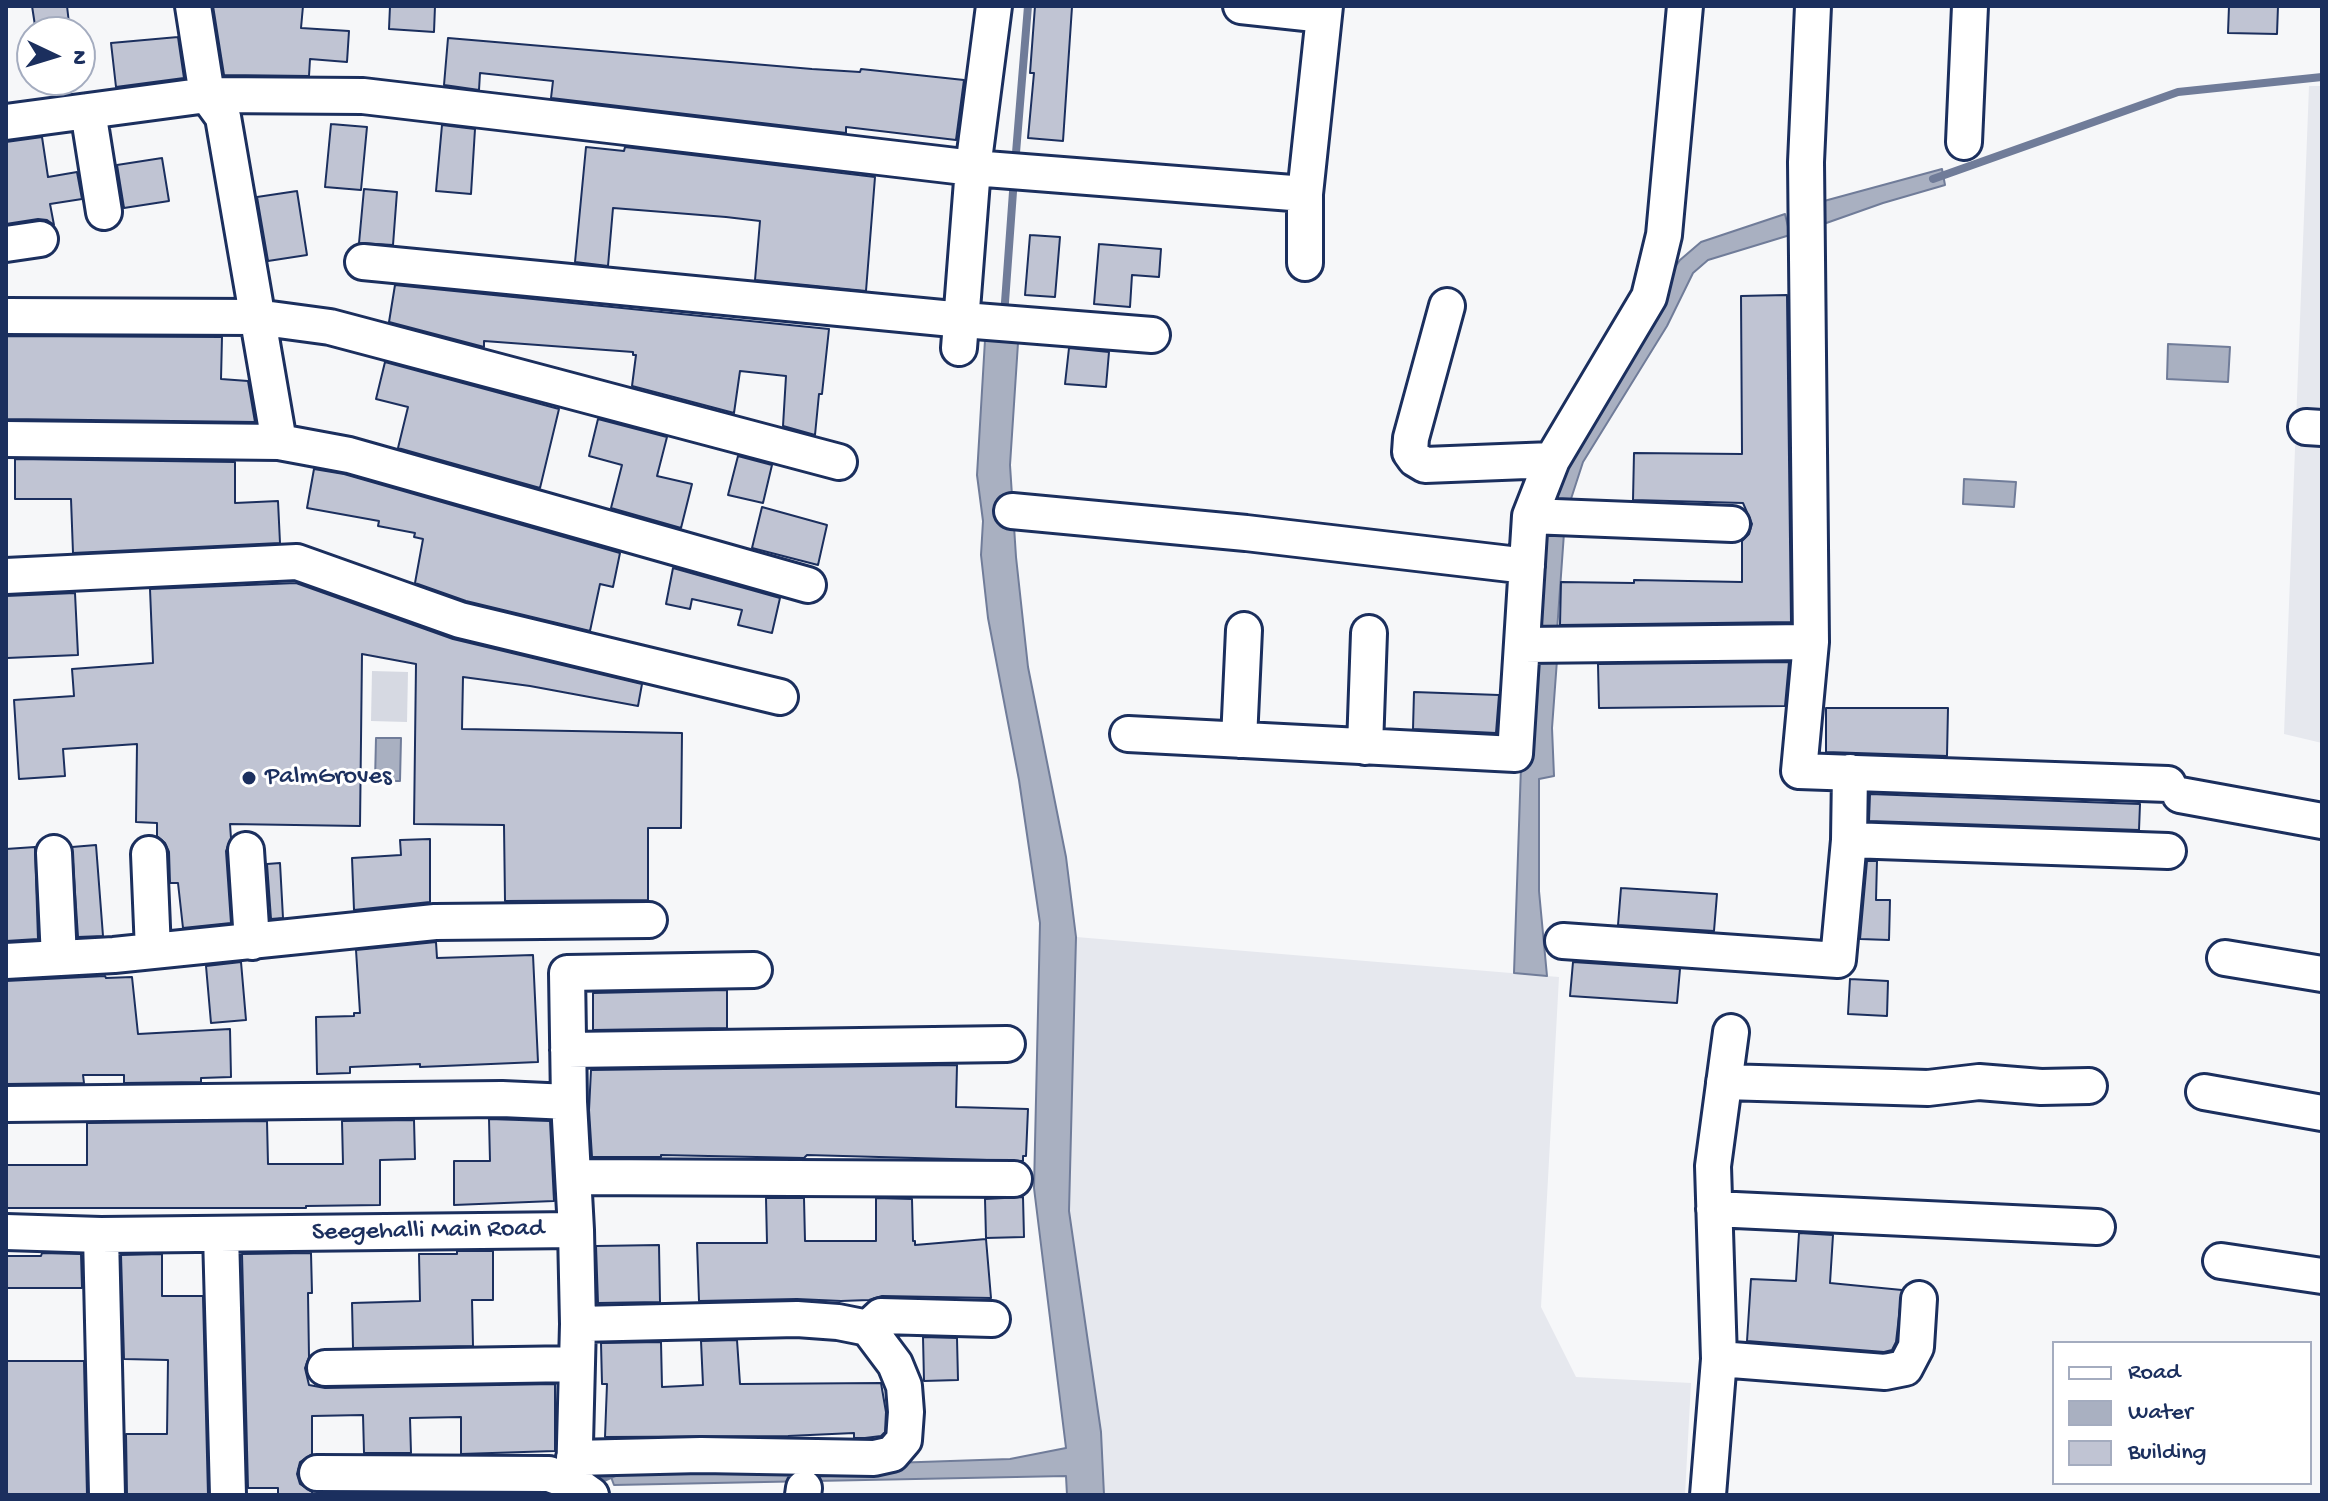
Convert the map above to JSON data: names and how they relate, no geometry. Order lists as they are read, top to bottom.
{
  "streets": {
    "street": ["Seegehalli Main Road"]
  },
  "places": ["PalmGroves"],
  "legend": ["Road", "Water", "Building"],
  "north": "right"
}
